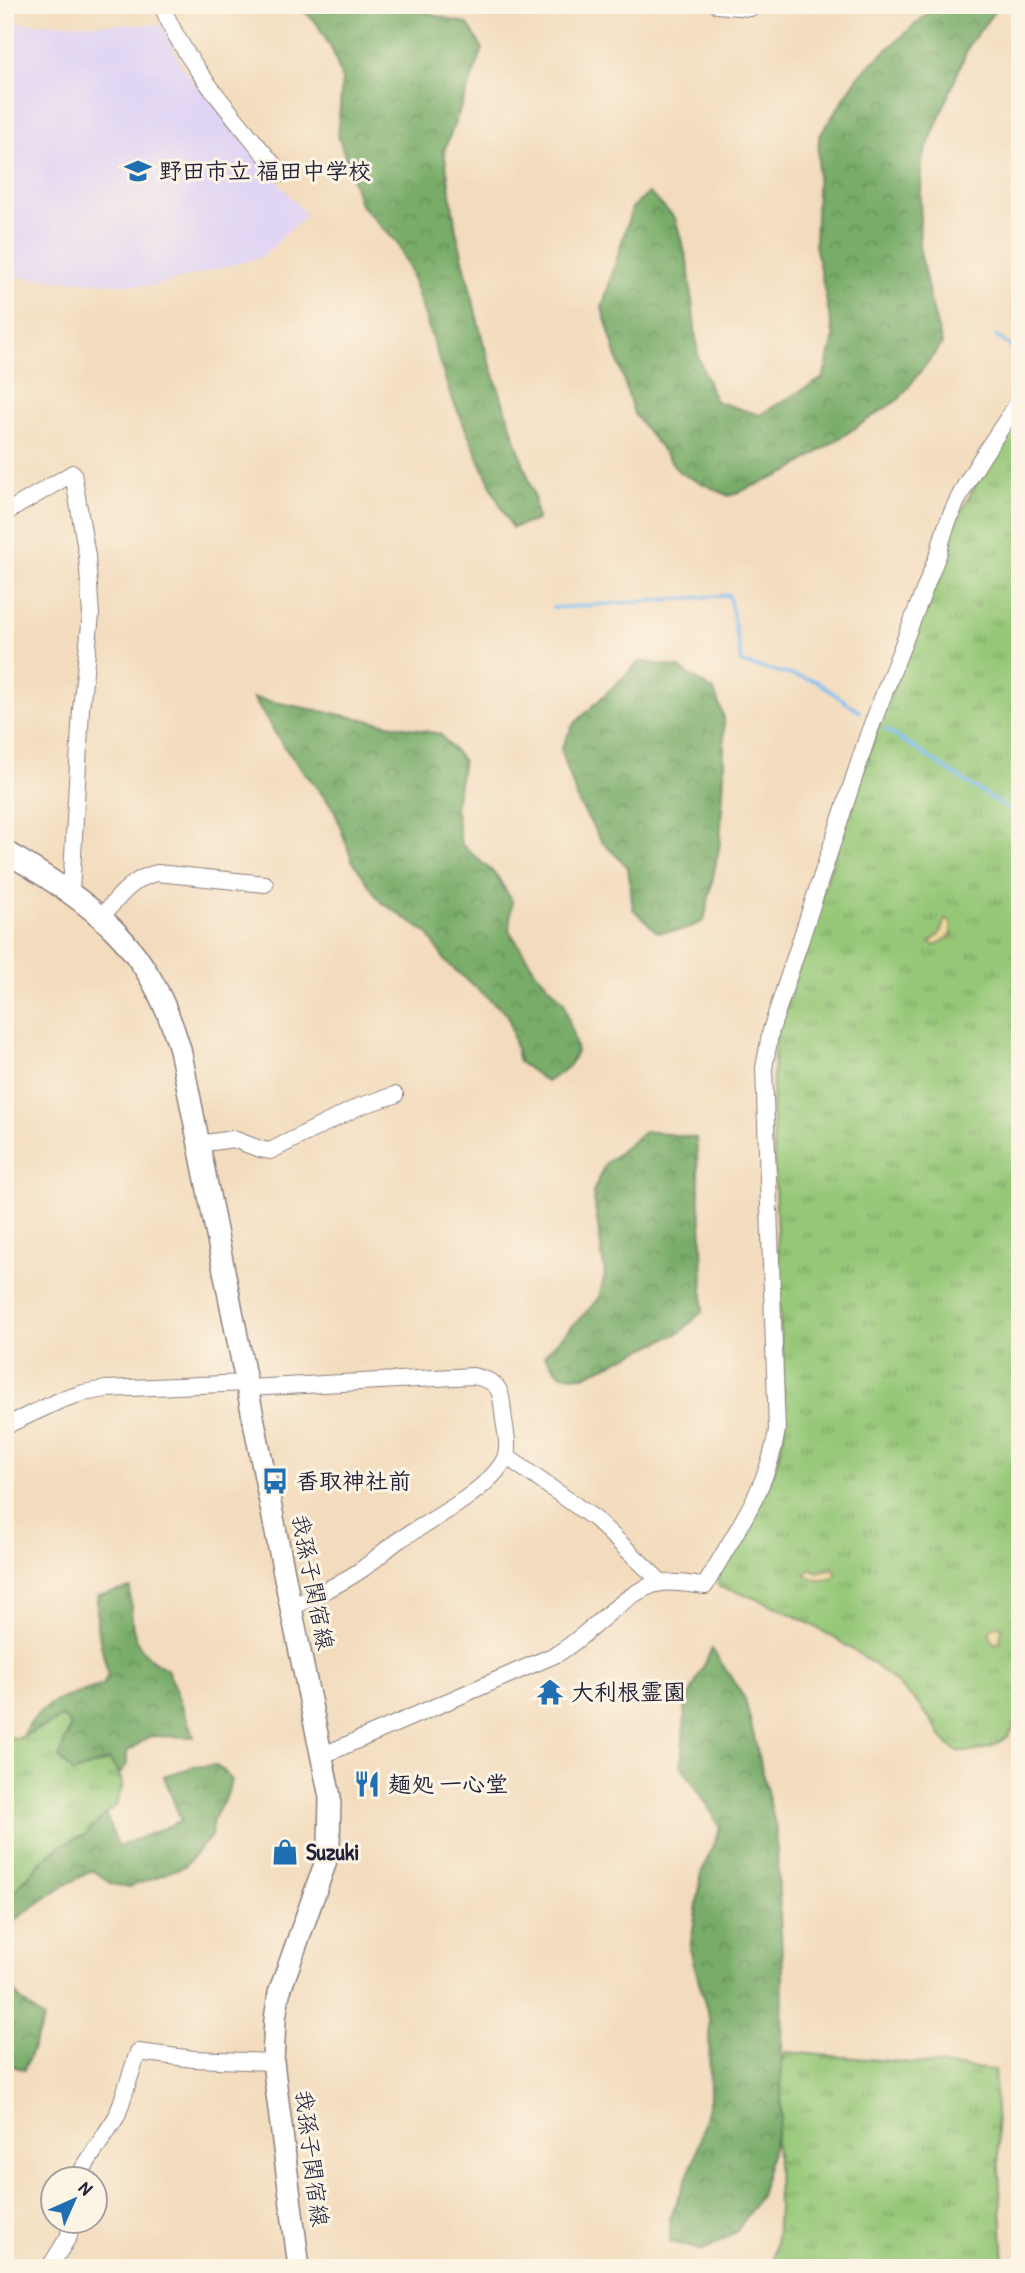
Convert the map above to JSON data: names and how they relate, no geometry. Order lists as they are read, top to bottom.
{
  "streets": {
    "main road": ["我孫子関宿線"]
  },
  "places": {
    "school or university": ["野田市立 福田中学校"],
    "bus stop": ["香取神社前"],
    "temple": ["大利根霊園"],
    "restaurant": ["麺処 一心堂"],
    "shop": ["Suzuki"]
  },
  "north": "top right"
}
